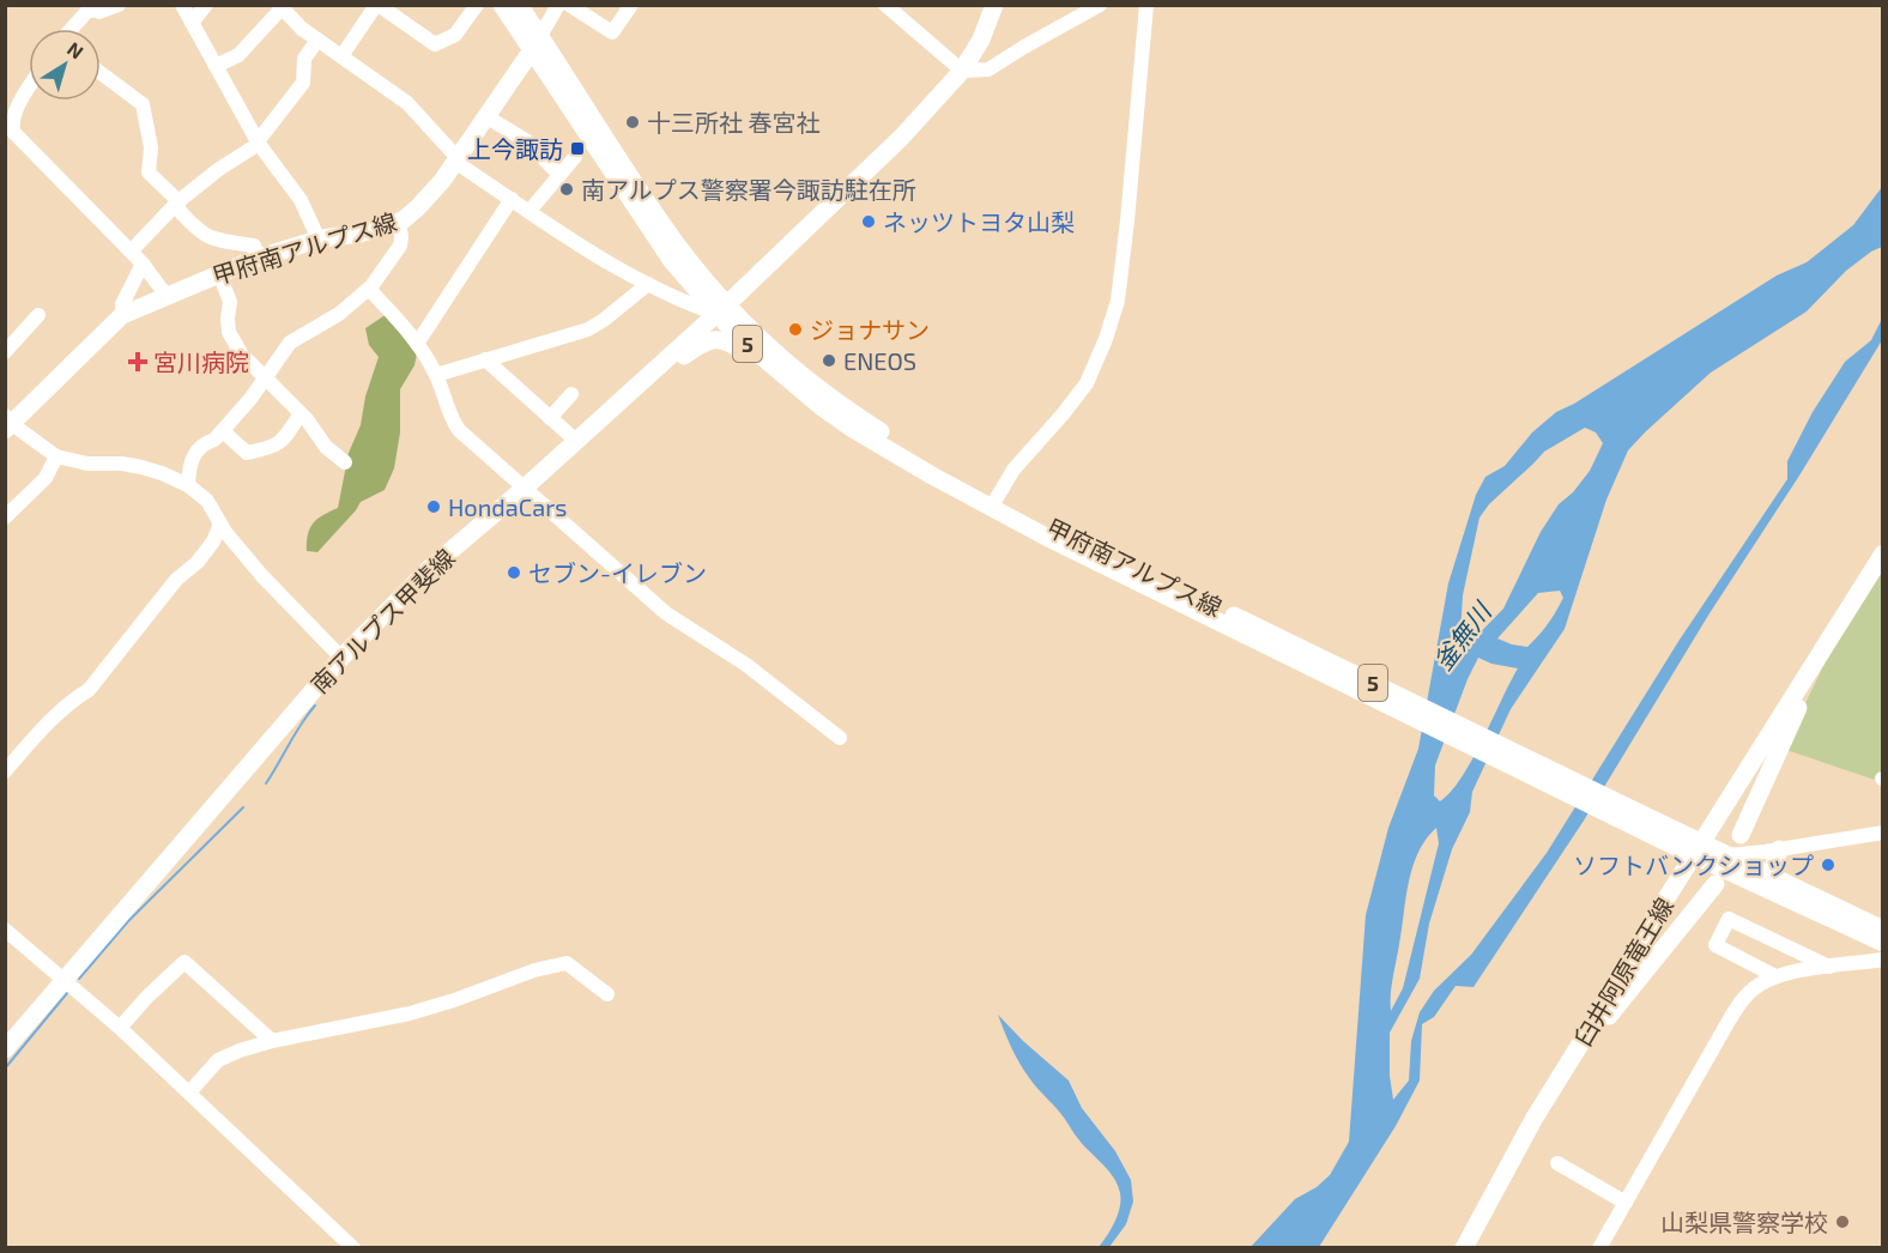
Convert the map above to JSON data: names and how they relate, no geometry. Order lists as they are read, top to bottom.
{
  "streets": {
    "main road": [
      "甲府南アルプス線",
      "5",
      "南アルプス甲斐線",
      "臼井阿原竜王線"
    ]
  },
  "crossings": [
    ["甲府南アルプス線", "南アルプス甲斐線"],
    ["甲府南アルプス線", "臼井阿原竜王線"]
  ],
  "water": ["釜無川"],
  "places": {
    "other": [
      "十三所社 春宮社",
      "南アルプス警察署今諏訪駐在所",
      "ネッツトヨタ山梨",
      "ジョナサン",
      "ENEOS",
      "HondaCars",
      "セブン-イレブン",
      "ソフトバンクショップ",
      "山梨県警察学校"
    ],
    "transit": ["上今諏訪"],
    "health": ["宮川病院"]
  },
  "north": "top right"
}
